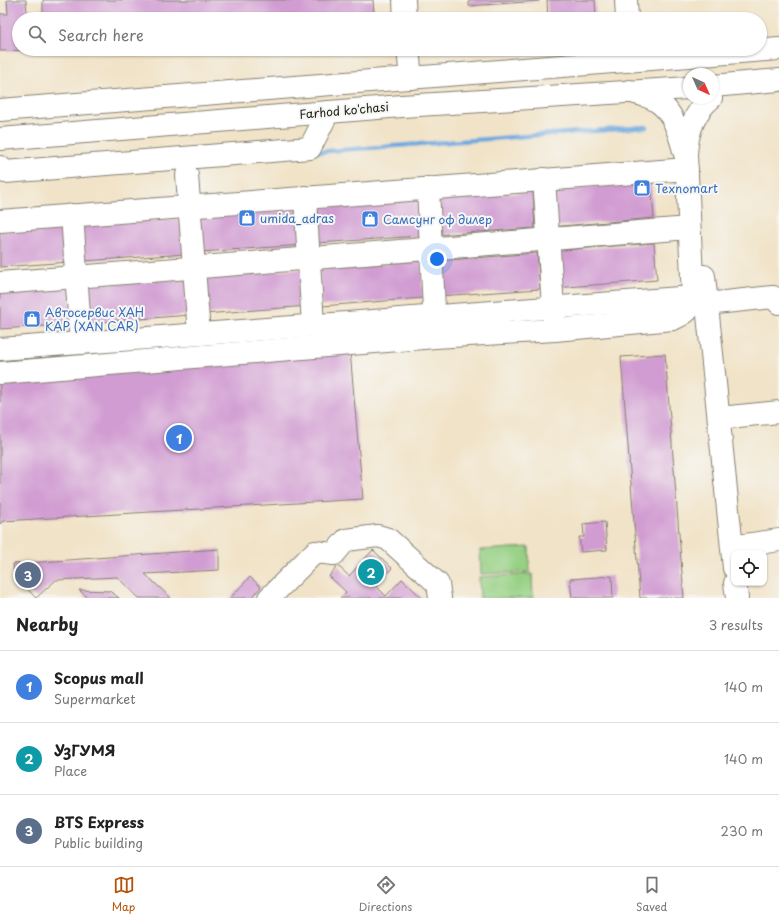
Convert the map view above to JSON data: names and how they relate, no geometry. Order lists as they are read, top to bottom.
{
  "streets": {
    "main road": ["Farhod ko'chasi"]
  },
  "places": {
    "shop": [
      "Texnomart",
      "umida_adras",
      "Самсунг оф дилер",
      "Автосервис ХАН КАР (XAN CAR)"
    ]
  },
  "north": "bottom right",
  "page": {
    "search": "Search here",
    "pins": ["1", "2", "3"],
    "heading": ["Nearby", "3 results"],
    "list": [
      {
        "mark": "1",
        "name": "Scopus mall",
        "note": "Supermarket",
        "value": "140 m"
      },
      {
        "mark": "2",
        "name": "УзГУМЯ",
        "note": "Place",
        "value": "140 m"
      },
      {
        "mark": "3",
        "name": "BTS Express",
        "note": "Public building",
        "value": "230 m"
      }
    ],
    "nav": ["Map", "Directions", "Saved"]
  }
}
